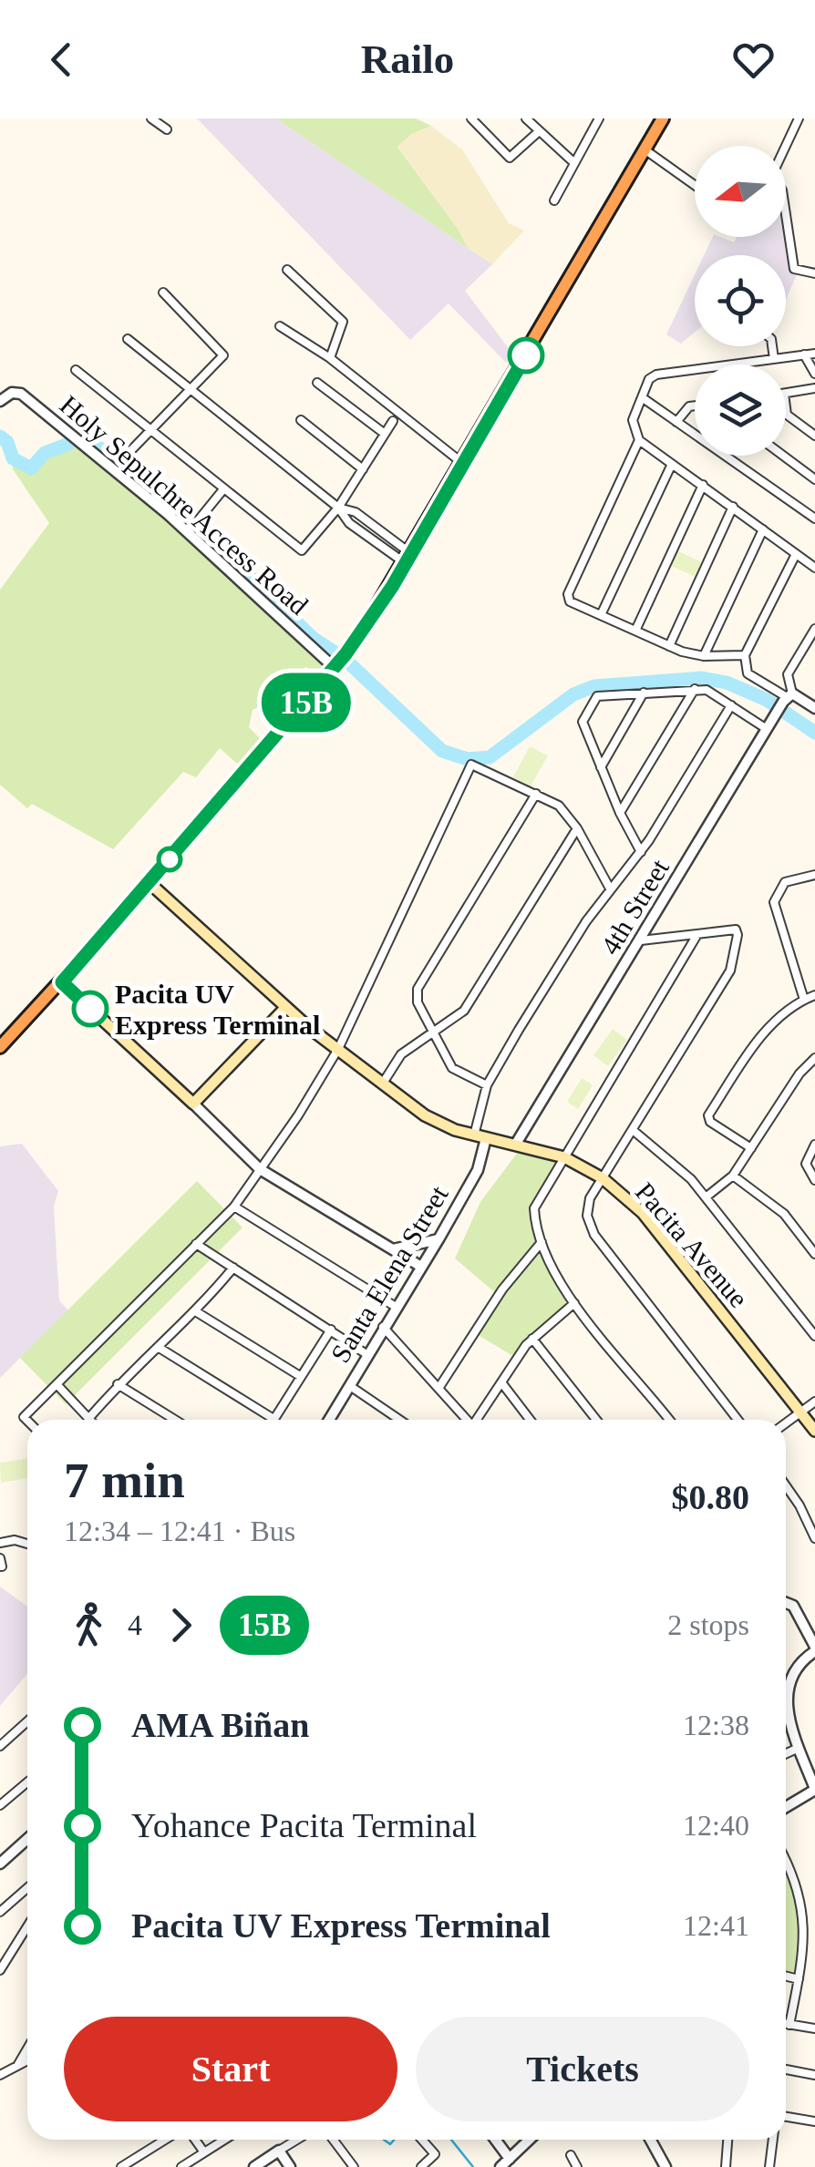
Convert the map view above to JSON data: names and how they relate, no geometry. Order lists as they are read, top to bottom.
{
  "streets": {
    "main road": ["Pacita Avenue"],
    "street": ["Holy Sepulchre Access Road", "4th Street", "Santa Elena Street"]
  },
  "crossings": [
    ["4th Street", "Pacita Avenue"],
    ["Pacita Avenue", "Santa Elena Street"]
  ],
  "places": ["Pacita UV Express Terminal"],
  "lines": ["bus line 15B"],
  "north": "left",
  "page": {
    "header": "Railo",
    "on_map": "15B",
    "heading": ["7 min", "12:34 – 12:41 · Bus", "$0.80"],
    "legs": ["4", "15B", "2 stops"],
    "list": [
      {
        "name": "AMA Biñan",
        "value": "12:38"
      },
      {
        "name": "Yohance Pacita Terminal",
        "value": "12:40"
      },
      {
        "name": "Pacita UV Express Terminal",
        "value": "12:41"
      }
    ],
    "buttons": ["Start", "Tickets"]
  }
}
